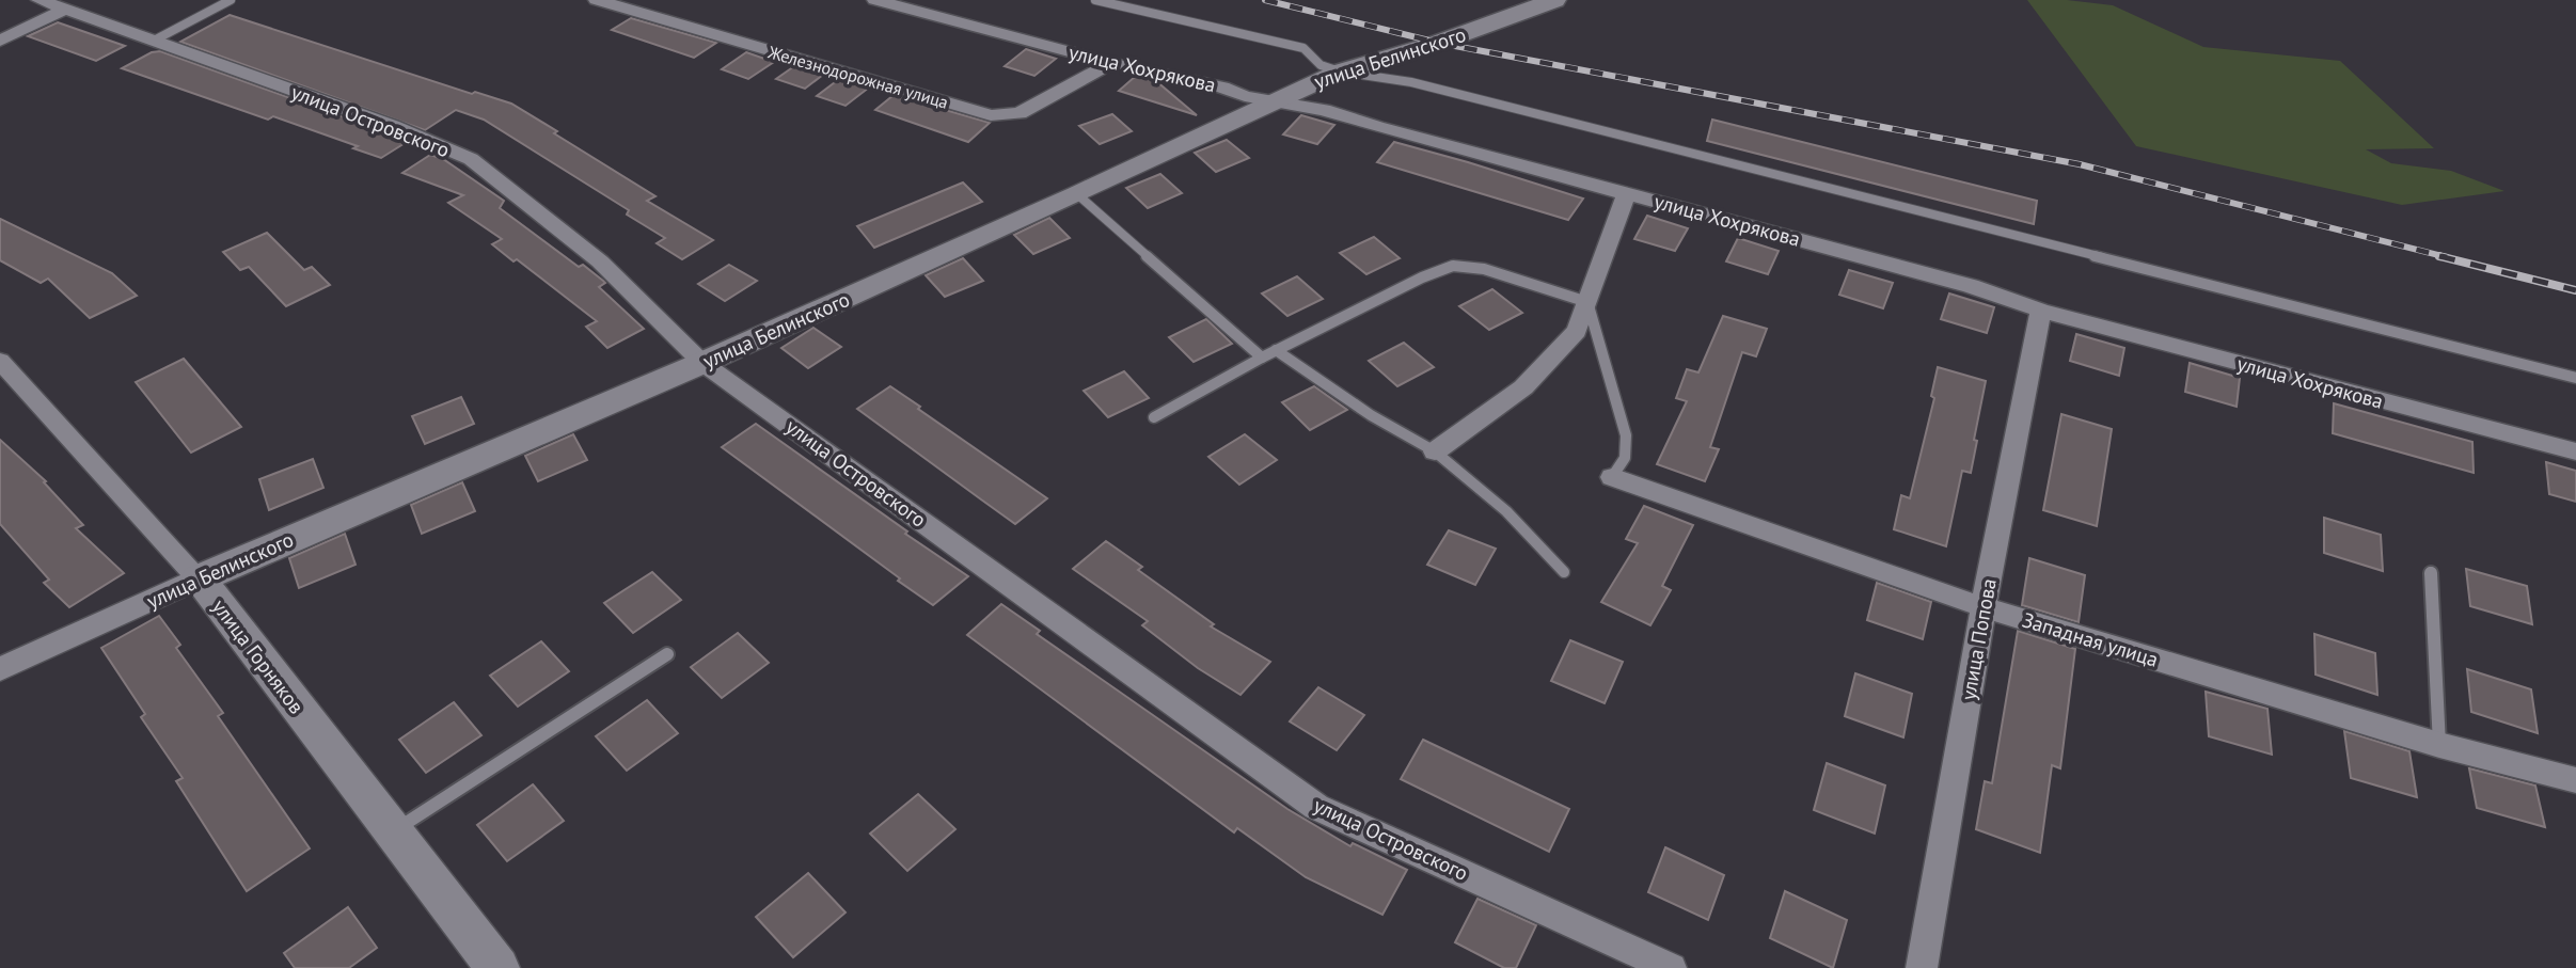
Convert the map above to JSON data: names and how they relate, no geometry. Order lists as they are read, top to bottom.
{
  "streets": {
    "street": [
      "улица Белинского",
      "улица Хохрякова",
      "Железнодорожная улица",
      "улица Островского",
      "улица Попова",
      "Западная улица",
      "улица Горняков"
    ]
  },
  "crossings": [
    ["улица Белинского", "улица Хохрякова"],
    ["улица Белинского", "улица Островского"],
    ["улица Белинского", "улица Горняков"],
    ["улица Хохрякова", "Железнодорожная улица"],
    ["улица Хохрякова", "улица Попова"],
    ["улица Попова", "Западная улица"]
  ]
}
